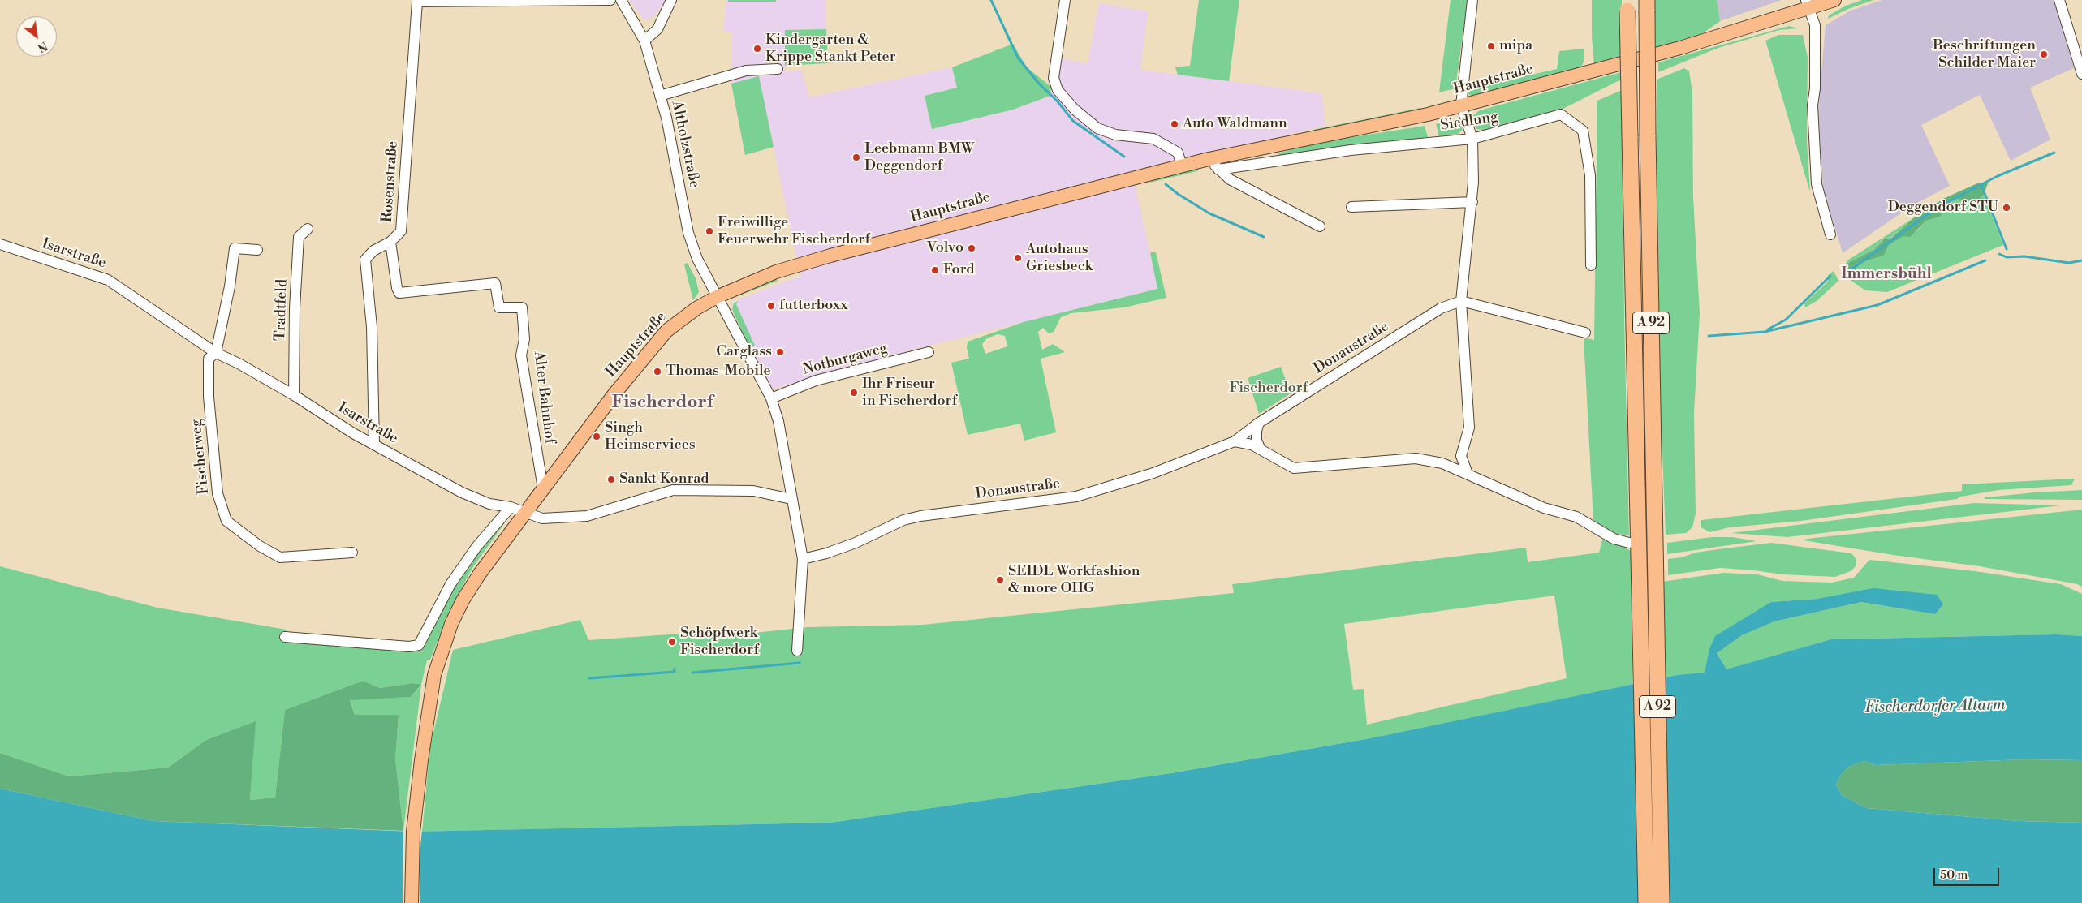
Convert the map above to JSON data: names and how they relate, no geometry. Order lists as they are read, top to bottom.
{
  "streets": {
    "highway": ["A 92"],
    "main road": ["Hauptstraße"],
    "street": [
      "Siedlung",
      "Altholzstraße",
      "Rosenstraße",
      "Isarstraße",
      "Tradtfeld",
      "Donaustraße",
      "Notburgaweg",
      "Alter Bahnhof",
      "Fischerweg"
    ]
  },
  "crossings": [
    ["Hauptstraße", "Altholzstraße"],
    ["Hauptstraße", "Isarstraße"],
    ["Hauptstraße", "Alter Bahnhof"],
    ["Siedlung", "Donaustraße"],
    ["Rosenstraße", "Isarstraße"],
    ["Rosenstraße", "Alter Bahnhof"],
    ["Isarstraße", "Tradtfeld"],
    ["Isarstraße", "Fischerweg"]
  ],
  "districts": ["Immersbühl", "Fischerdorf"],
  "water": ["Fischerdorfer Altarm"],
  "parks": ["Fischerdorf"],
  "places": [
    "mipa",
    "Kindergarten & Krippe Stankt Peter",
    "Beschriftungen Schilder Maier",
    "Auto Waldmann",
    "Leebmann BMW Deggendorf",
    "Deggendorf STU",
    "Freiwillige Feuerwehr Fischerdorf",
    "Volvo",
    "Autohaus Griesbeck",
    "Ford",
    "futterboxx",
    "Carglass",
    "Thomas-Mobile",
    "Ihr Friseur in Fischerdorf",
    "Singh Heimservices",
    "Sankt Konrad",
    "SEIDL Workfashion & more OHG",
    "Schöpfwerk Fischerdorf"
  ],
  "scale_bar": "50 m",
  "north": "bottom right"
}
